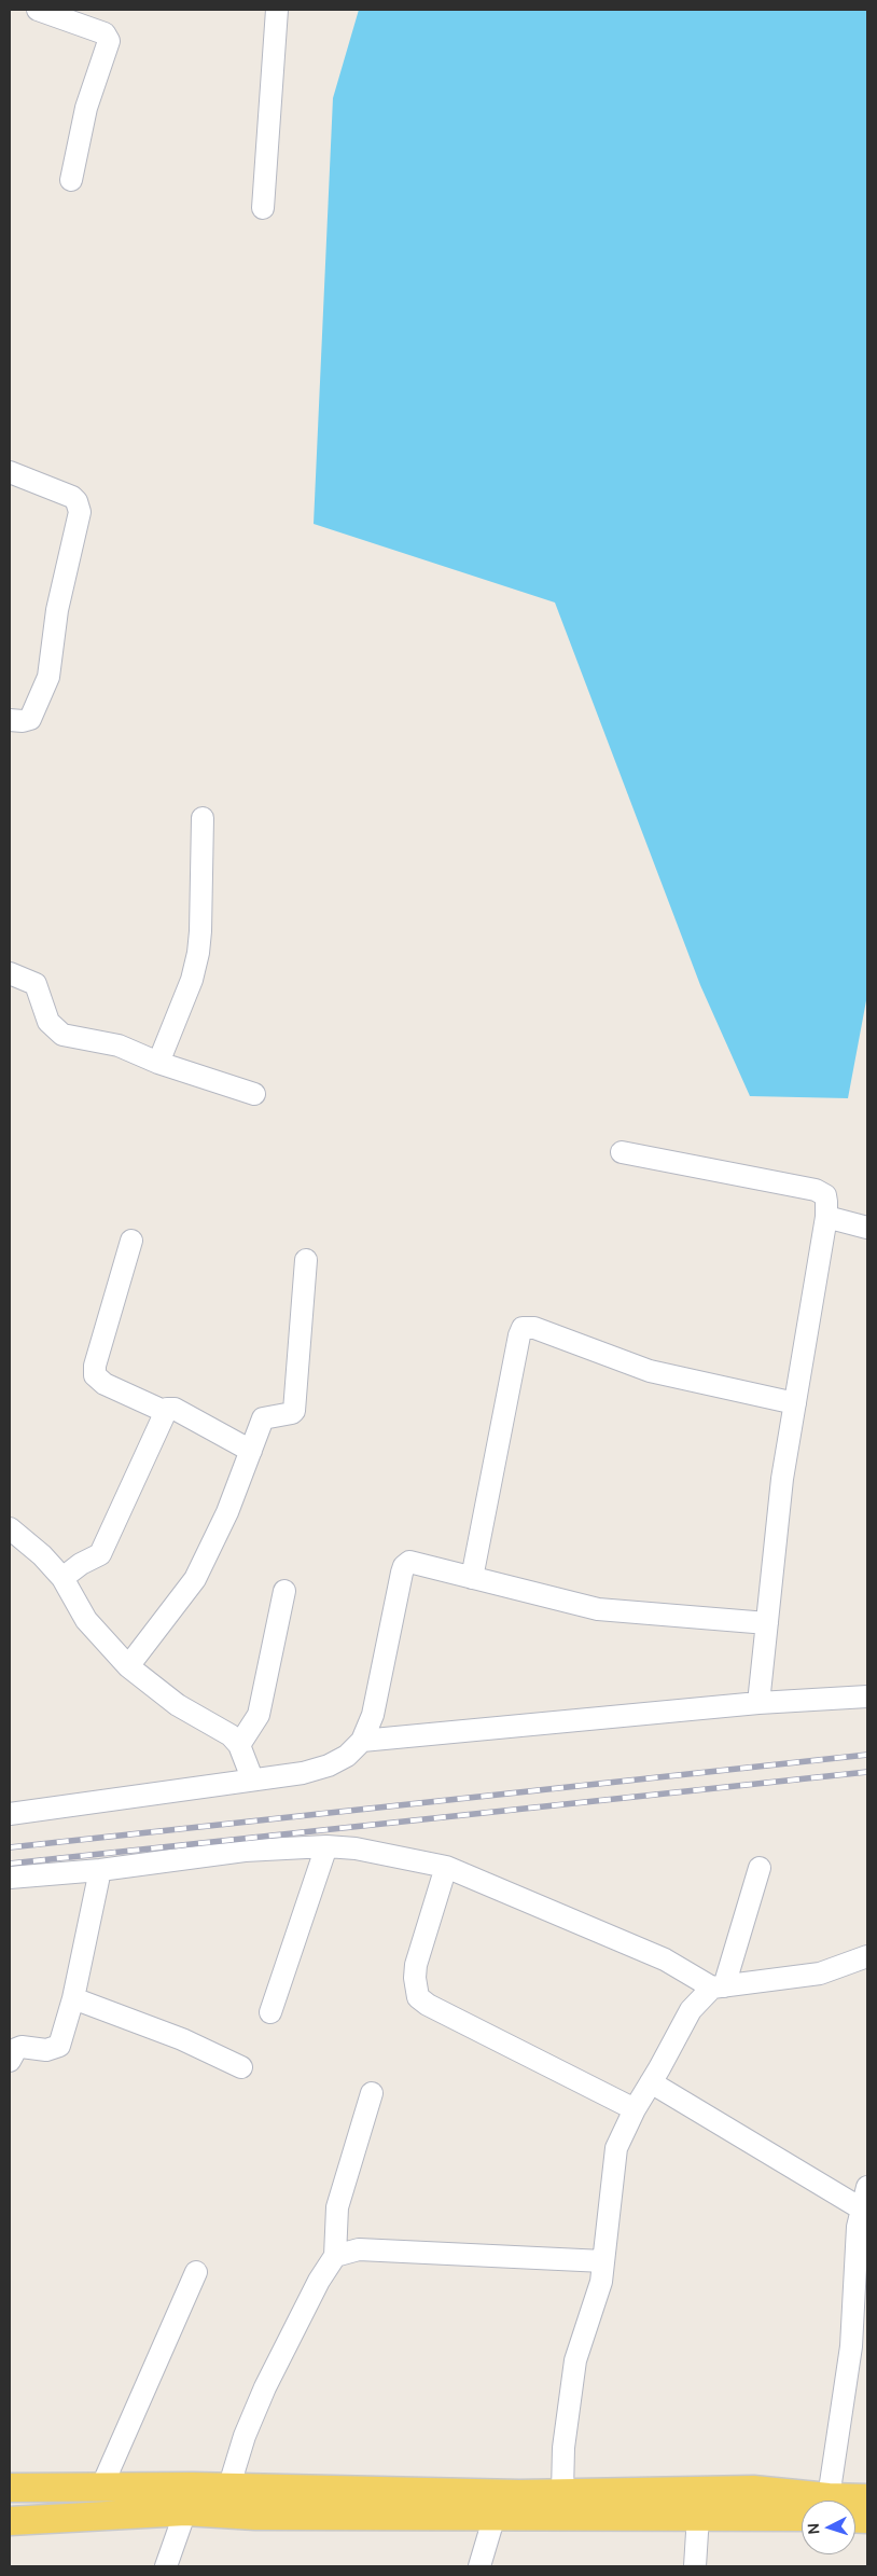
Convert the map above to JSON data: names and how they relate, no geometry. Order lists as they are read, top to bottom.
{
  "north": "left"
}
